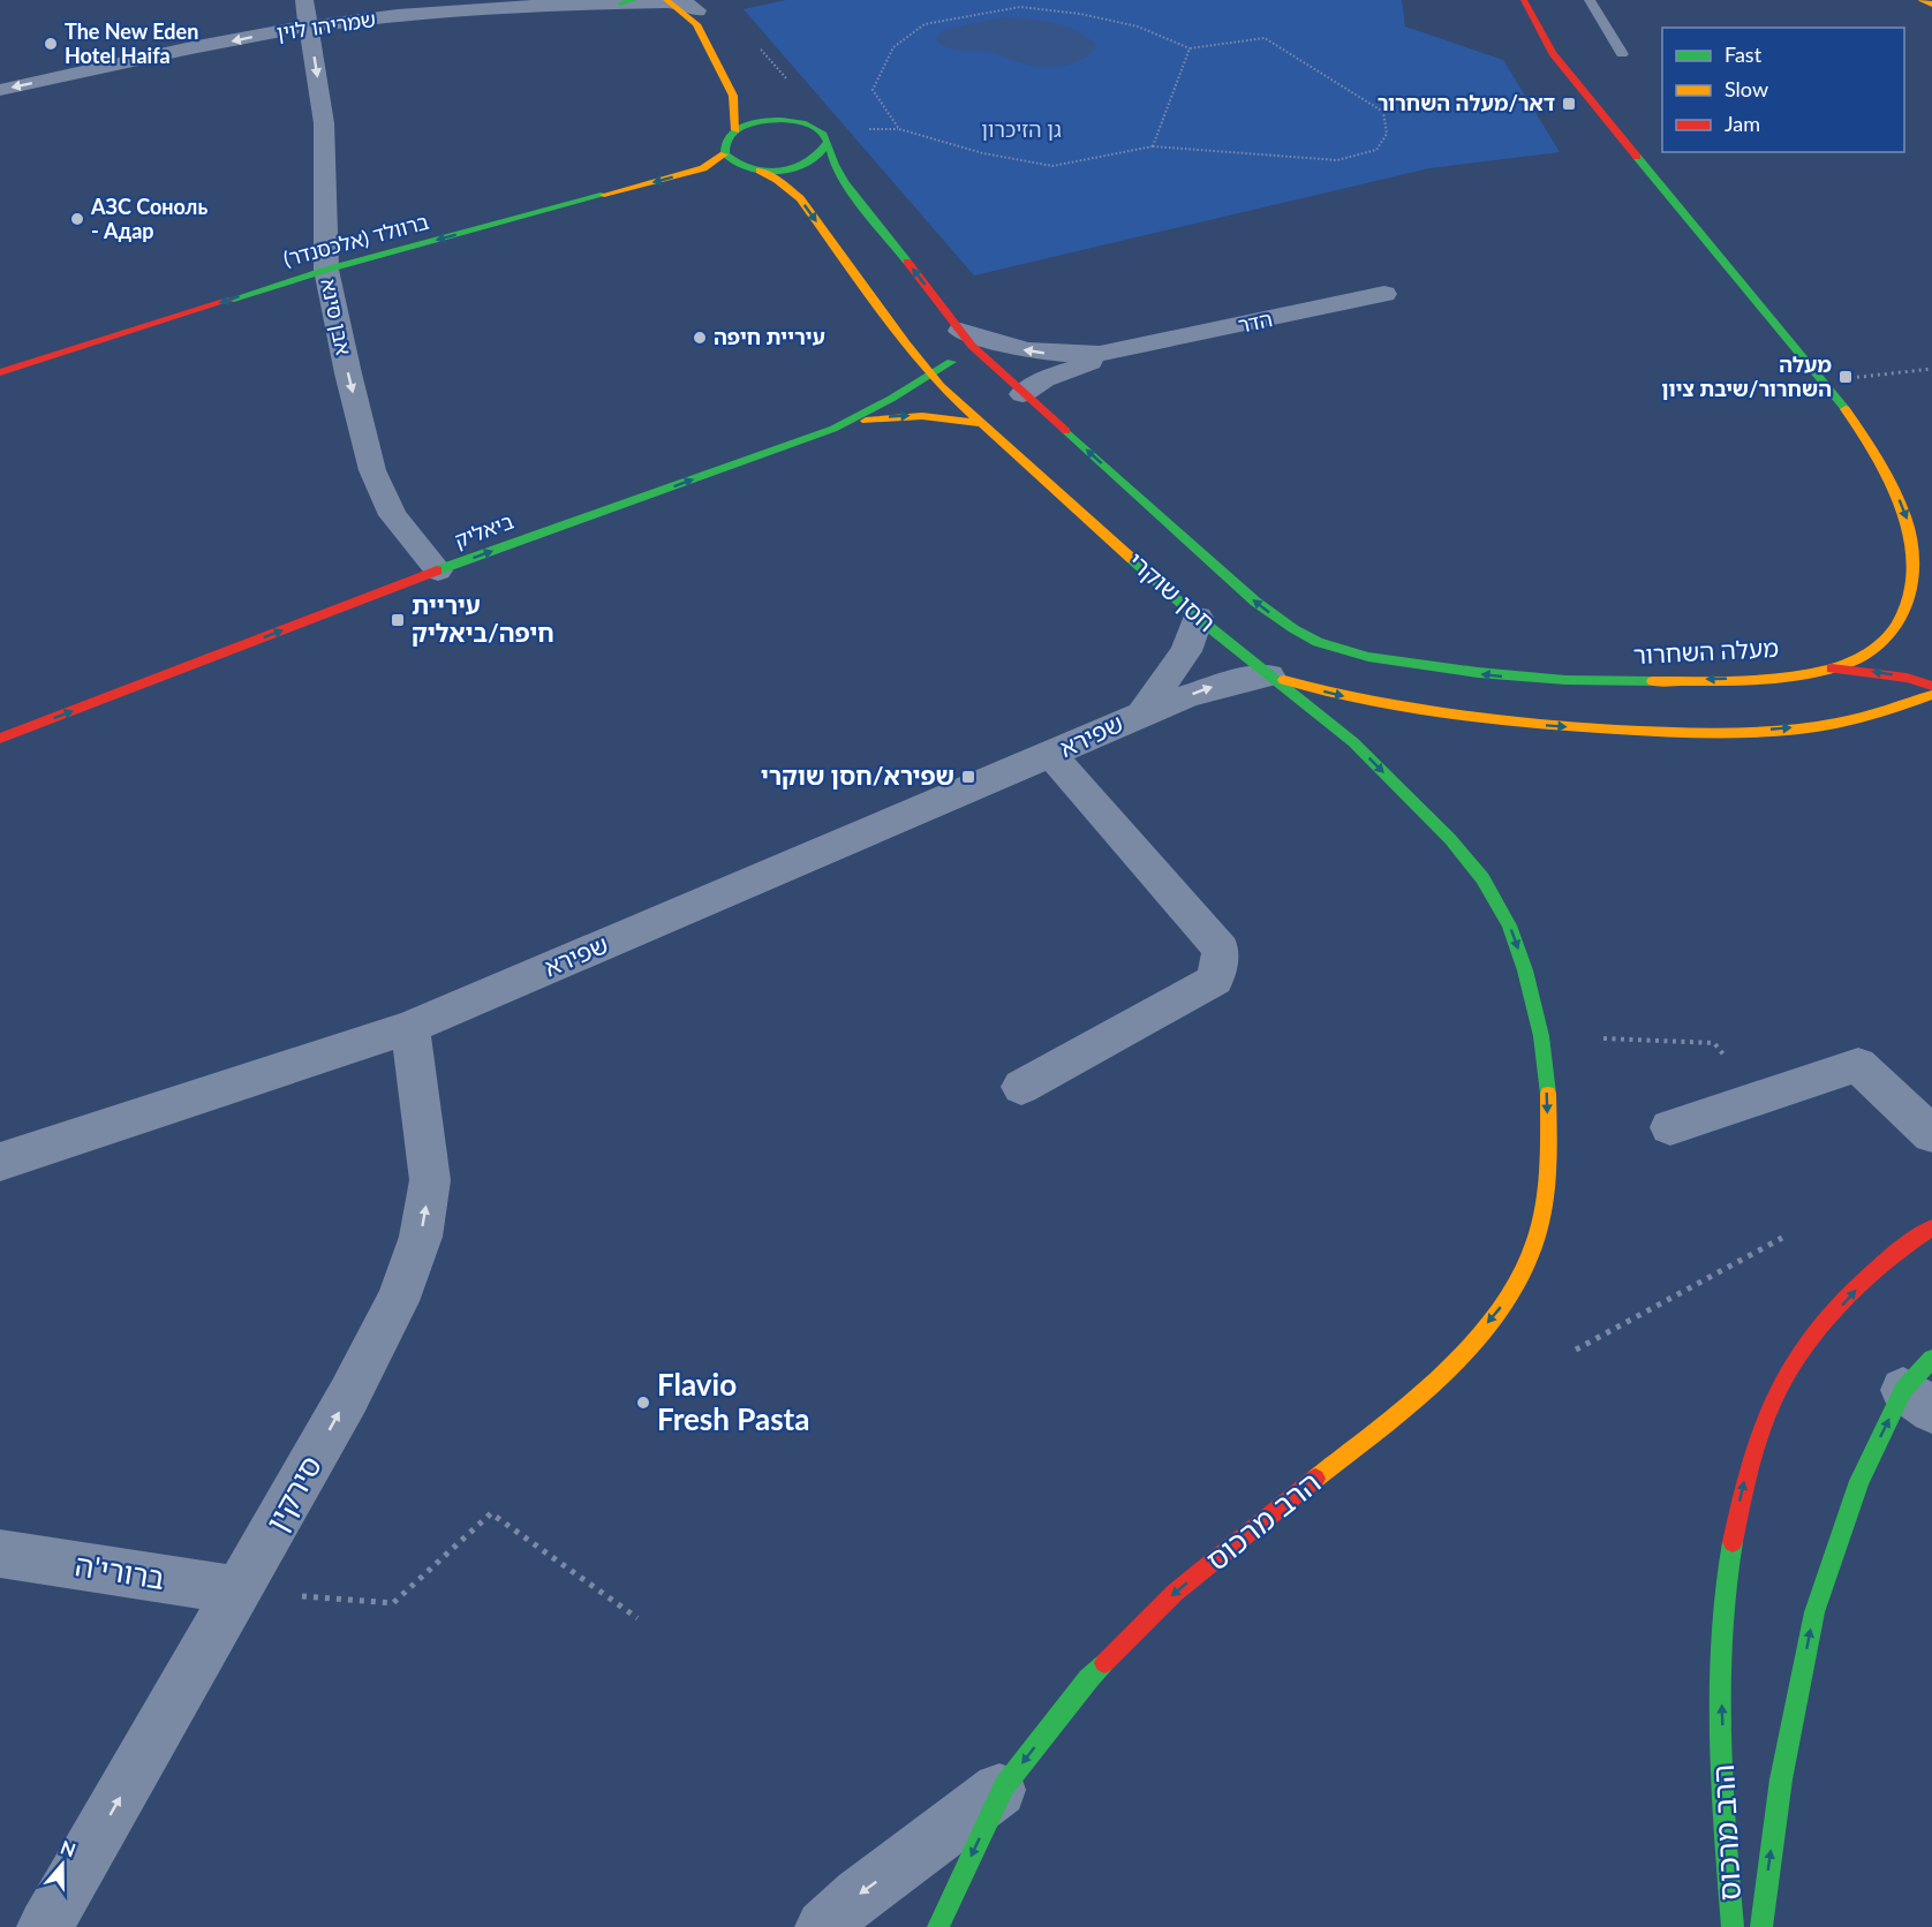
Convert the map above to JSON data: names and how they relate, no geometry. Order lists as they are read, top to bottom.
{
  "streets": {
    "street": [
      "שמריהו לוין",
      "ברוולד (אלכסנדר)",
      "אבן סינא",
      "הדר",
      "ביאליק",
      "חסן שוקרי",
      "מעלה השחרור",
      "שפירא",
      "סירקין",
      "הרב מרכוס",
      "ברורי'ה"
    ]
  },
  "crossings": [
    ["שמריהו לוין", "אבן סינא"],
    ["ברוולד (אלכסנדר)", "אבן סינא"],
    ["אבן סינא", "ביאליק"],
    ["הדר", "ביאליק"],
    ["הדר", "חסן שוקרי"],
    ["ביאליק", "חסן שוקרי"],
    ["חסן שוקרי", "מעלה השחרור"],
    ["חסן שוקרי", "שפירא"],
    ["חסן שוקרי", "הרב מרכוס"],
    ["שפירא", "סירקין"],
    ["סירקין", "ברורי'ה"]
  ],
  "one_way": [
    "שמריהו לוין",
    "ברוולד (אלכסנדר)",
    "אבן סינא",
    "ביאליק",
    "סירקין"
  ],
  "parks": ["גן הזיכרון"],
  "places": {
    "other": [
      "The New Eden Hotel Haifa",
      "АЗС Соноль - Адар",
      "עיריית חיפה",
      "Flavio Fresh Pasta"
    ],
    "transit": [
      "דאר/מעלה השחרור",
      "מעלה השחרור/שיבת ציון",
      "עיריית חיפה/ביאליק",
      "שפירא/חסן שוקרי"
    ]
  },
  "legend": ["Fast", "Slow", "Jam"],
  "north": "top"
}
